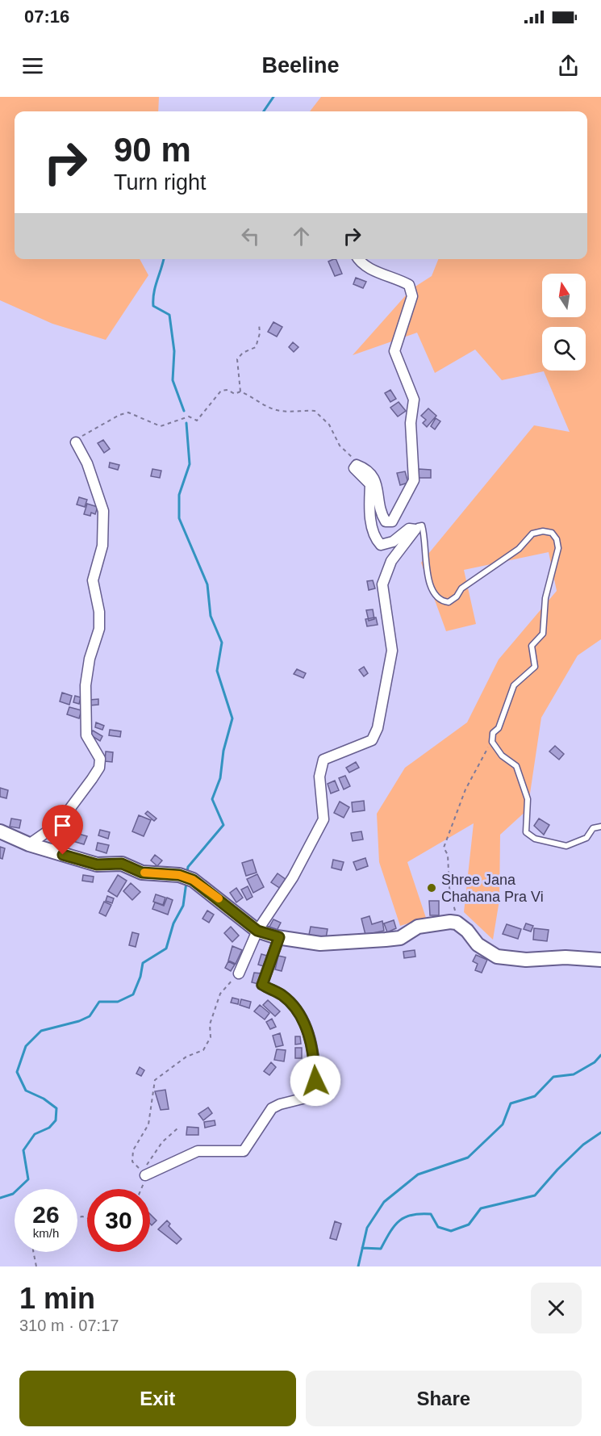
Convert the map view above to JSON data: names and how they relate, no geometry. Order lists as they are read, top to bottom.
{
  "places": ["Shree Jana Chahana Pra Vi"],
  "north": "top",
  "page": {
    "status": "07:16",
    "header": "Beeline",
    "turn": ["90 m", "Turn right"],
    "speed": "26 km/h",
    "limit": "30",
    "heading": ["1 min", "310 m · 07:17"],
    "buttons": ["Exit", "Share"]
  }
}
